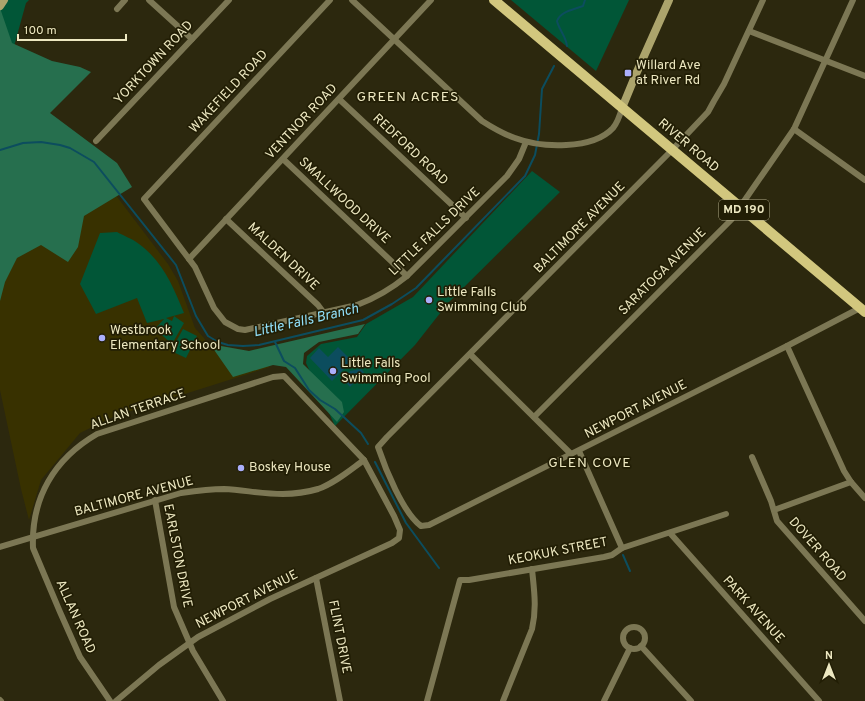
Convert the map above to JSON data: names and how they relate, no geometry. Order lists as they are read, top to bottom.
{
  "streets": {
    "main road": ["RIVER ROAD", "MD 190"],
    "street": [
      "YORKTOWN ROAD",
      "WAKEFIELD ROAD",
      "VENTNOR ROAD",
      "REDFORD ROAD",
      "SMALLWOOD DRIVE",
      "BALTIMORE AVENUE",
      "LITTLE FALLS DRIVE",
      "MALDEN DRIVE",
      "SARATOGA AVENUE",
      "ALLAN TERRACE",
      "NEWPORT AVENUE",
      "DOVER ROAD",
      "KEOKUK STREET",
      "EARLSTON DRIVE",
      "PARK AVENUE",
      "ALLAN ROAD",
      "FLINT DRIVE"
    ]
  },
  "crossings": [
    ["WAKEFIELD ROAD", "LITTLE FALLS DRIVE"],
    ["VENTNOR ROAD", "REDFORD ROAD"],
    ["VENTNOR ROAD", "SMALLWOOD DRIVE"],
    ["VENTNOR ROAD", "LITTLE FALLS DRIVE"],
    ["VENTNOR ROAD", "MALDEN DRIVE"],
    ["RIVER ROAD", "BALTIMORE AVENUE"],
    ["RIVER ROAD", "SARATOGA AVENUE"],
    ["RIVER ROAD", "NEWPORT AVENUE"],
    ["REDFORD ROAD", "LITTLE FALLS DRIVE"],
    ["SMALLWOOD DRIVE", "LITTLE FALLS DRIVE"],
    ["BALTIMORE AVENUE", "ALLAN TERRACE"],
    ["BALTIMORE AVENUE", "NEWPORT AVENUE"],
    ["BALTIMORE AVENUE", "EARLSTON DRIVE"],
    ["BALTIMORE AVENUE", "ALLAN ROAD"],
    ["LITTLE FALLS DRIVE", "MALDEN DRIVE"],
    ["ALLAN TERRACE", "NEWPORT AVENUE"],
    ["ALLAN TERRACE", "ALLAN ROAD"],
    ["NEWPORT AVENUE", "EARLSTON DRIVE"],
    ["NEWPORT AVENUE", "FLINT DRIVE"],
    ["KEOKUK STREET", "PARK AVENUE"]
  ],
  "districts": ["GREEN ACRES", "GLEN COVE"],
  "water": ["Little Falls Branch"],
  "places": {
    "transit": ["Willard Ave at River Rd"],
    "other": [
      "Little Falls Swimming Club",
      "Westbrook Elementary School",
      "Little Falls Swimming Pool",
      "Boskey House"
    ]
  },
  "scale_bar": "100 m",
  "north": "top"
}
